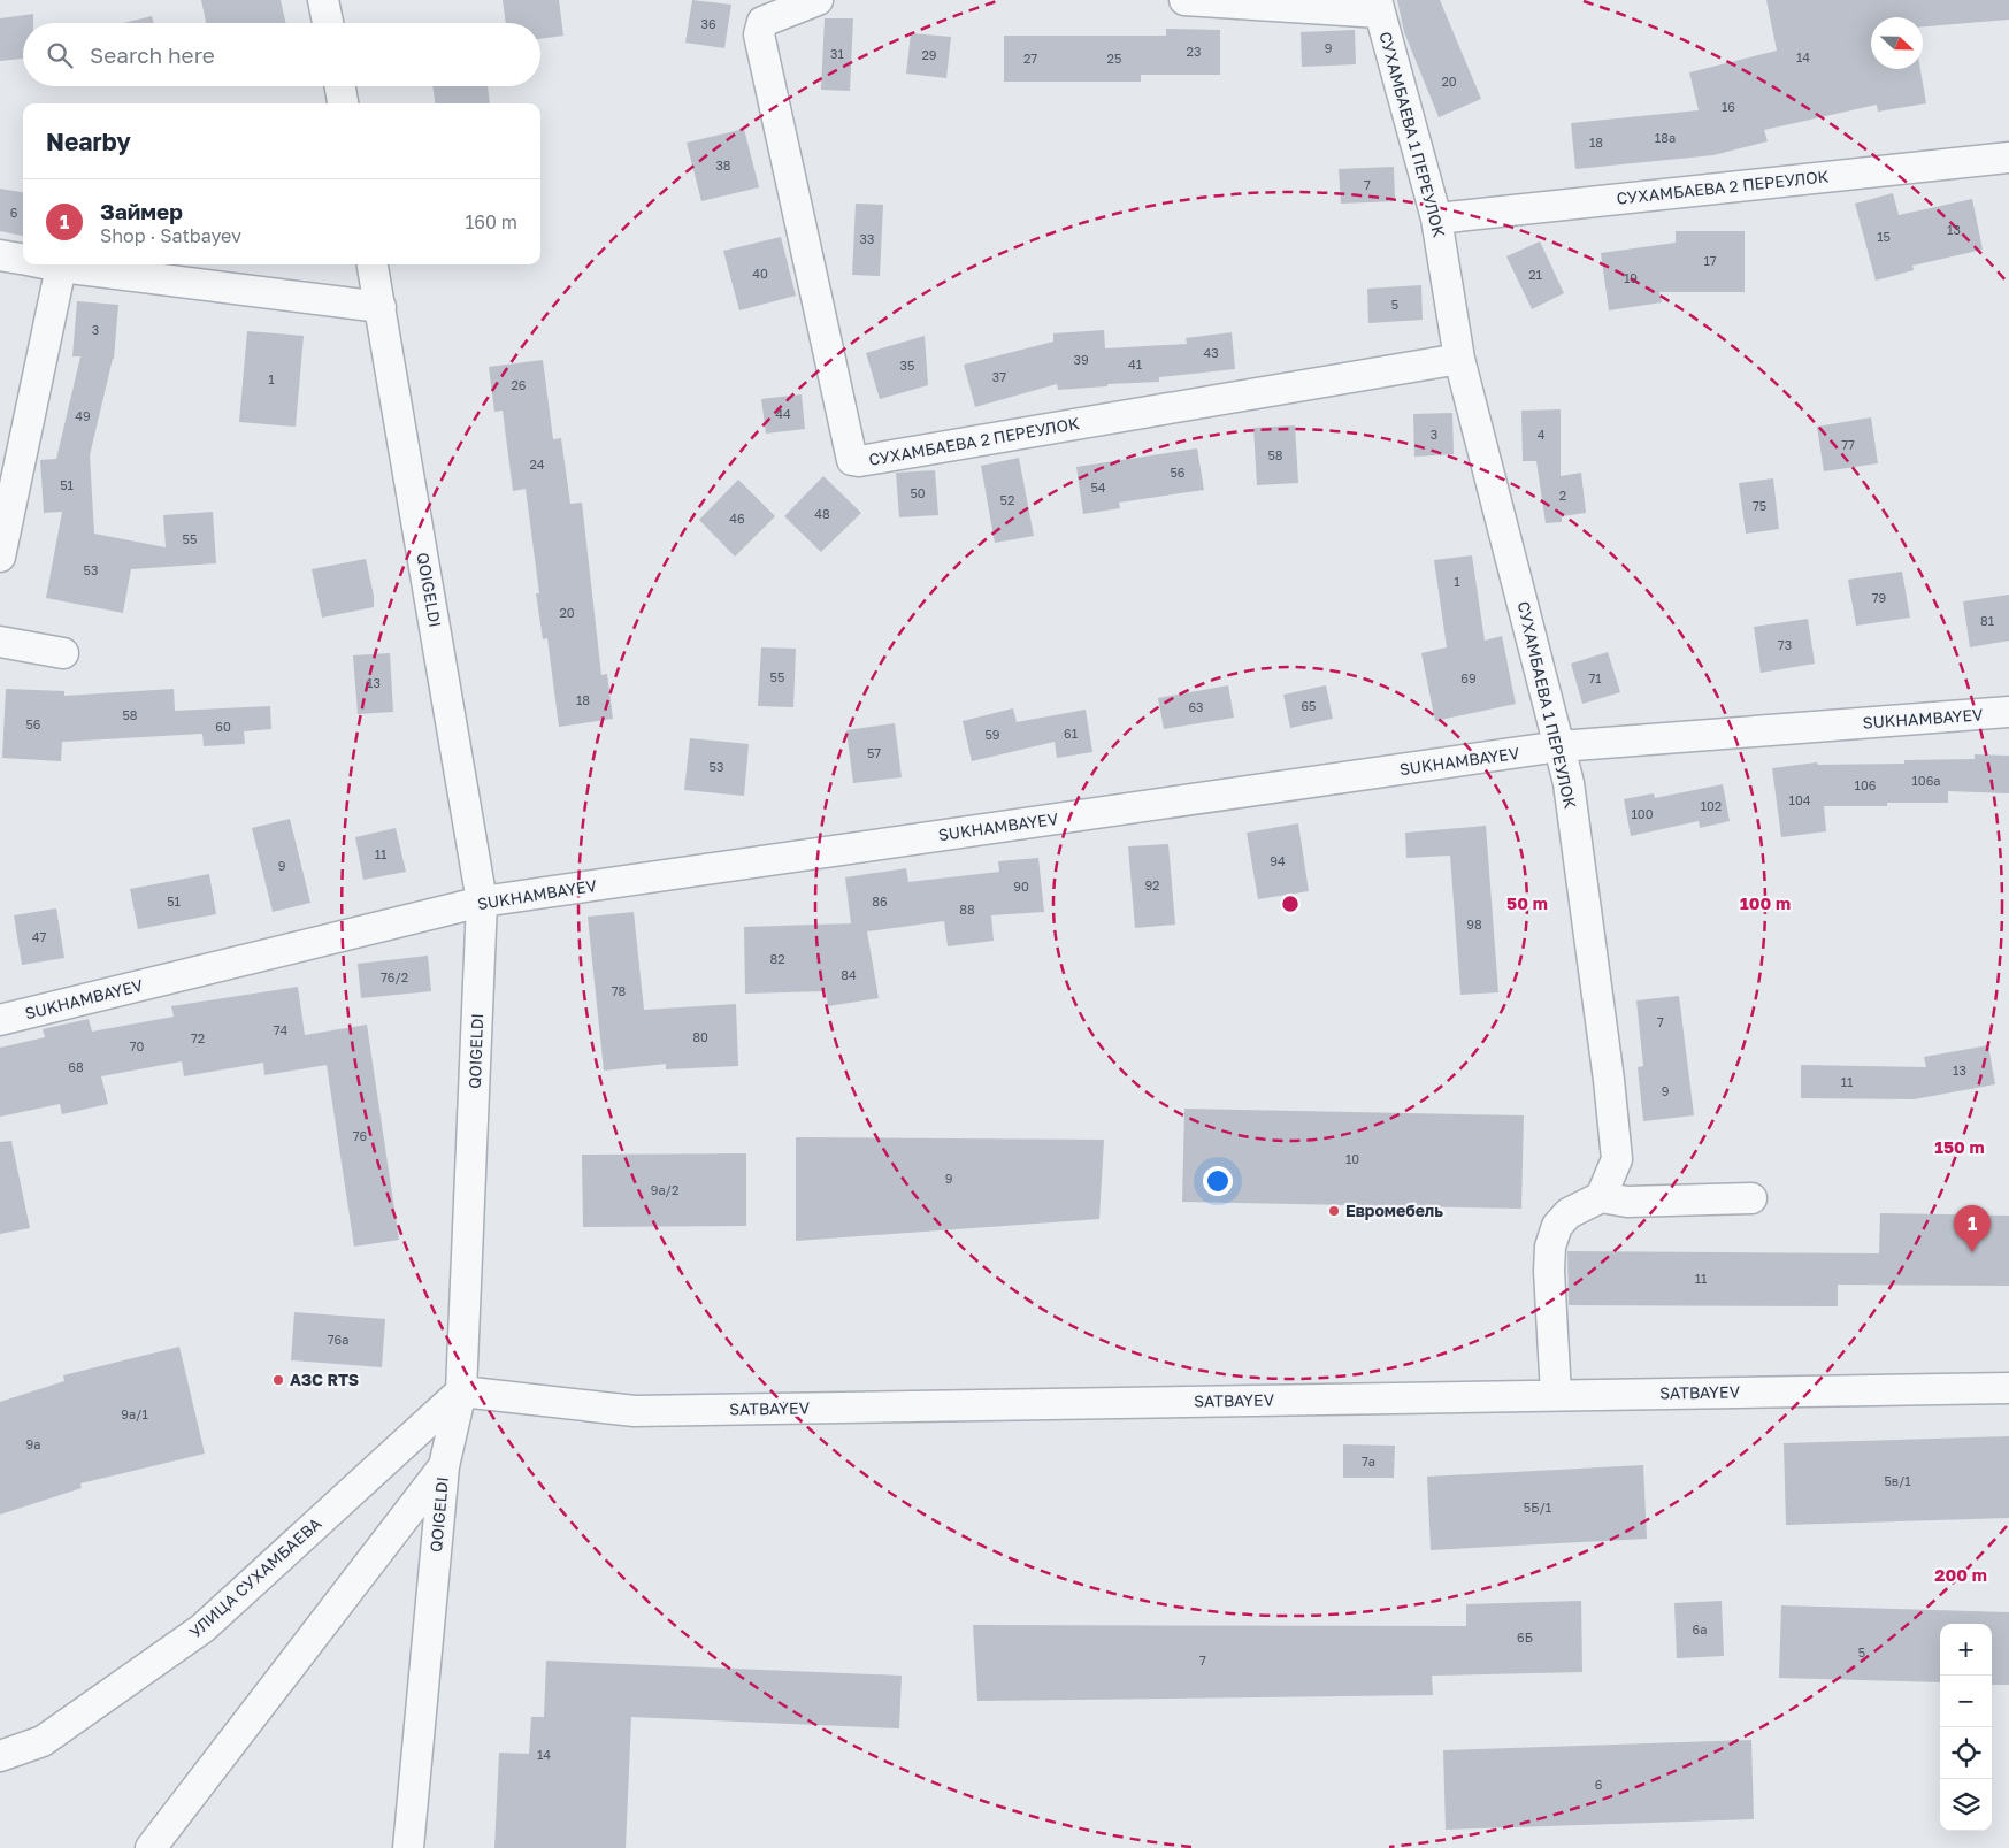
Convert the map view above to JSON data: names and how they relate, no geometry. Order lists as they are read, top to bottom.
{
  "streets": {
    "street": [
      "СУХАМБАЕВА 1 ПЕРЕУЛОК",
      "СУХАМБАЕВА 2 ПЕРЕУЛОК",
      "QOIGELDI",
      "SUKHAMBAYEV",
      "SATBAYEV",
      "УЛИЦА СУХАМБАЕВА"
    ]
  },
  "crossings": [
    ["СУХАМБАЕВА 1 ПЕРЕУЛОК", "СУХАМБАЕВА 2 ПЕРЕУЛОК"],
    ["СУХАМБАЕВА 1 ПЕРЕУЛОК", "SUKHAMBAYEV"],
    ["QOIGELDI", "SUKHAMBAYEV"],
    ["QOIGELDI", "SATBAYEV"],
    ["QOIGELDI", "УЛИЦА СУХАМБАЕВА"],
    ["SATBAYEV", "УЛИЦА СУХАМБАЕВА"]
  ],
  "places": ["Евромебель", "АЗС RTS"],
  "house_numbers": [
    "36",
    "9",
    "23",
    "31",
    "29",
    "14",
    "27",
    "25",
    "20",
    "16",
    "18а",
    "18",
    "38",
    "7",
    "6",
    "13",
    "15",
    "33",
    "17",
    "40",
    "21",
    "19",
    "5",
    "3",
    "43",
    "39",
    "41",
    "35",
    "37",
    "1",
    "26",
    "44",
    "49",
    "3",
    "4",
    "77",
    "58",
    "24",
    "56",
    "51",
    "54",
    "50",
    "2",
    "52",
    "75",
    "48",
    "46",
    "55",
    "53",
    "1",
    "79",
    "20",
    "81",
    "73",
    "55",
    "69",
    "71",
    "13",
    "18",
    "65",
    "63",
    "58",
    "56",
    "60",
    "61",
    "59",
    "57",
    "53",
    "106а",
    "106",
    "104",
    "102",
    "100",
    "11",
    "94",
    "9",
    "92",
    "90",
    "51",
    "86",
    "88",
    "98",
    "47",
    "82",
    "84",
    "76/2",
    "78",
    "7",
    "74",
    "80",
    "72",
    "70",
    "68",
    "13",
    "11",
    "9",
    "76",
    "10",
    "9",
    "9а/2",
    "11",
    "76а",
    "9а/1",
    "9а",
    "7а",
    "5в/1",
    "5Б/1",
    "6а",
    "6Б",
    "5",
    "7",
    "14",
    "6"
  ],
  "north": "right",
  "page": {
    "search": "Search here",
    "heading": "Nearby",
    "list": [
      {
        "mark": "1",
        "name": "Займер",
        "note": "Shop · Satbayev",
        "value": "160 m"
      }
    ],
    "pins": "1",
    "map_buttons": ["+", "−"]
  },
  "rings": [
    "50 m",
    "100 m",
    "150 m",
    "200 m"
  ]
}
